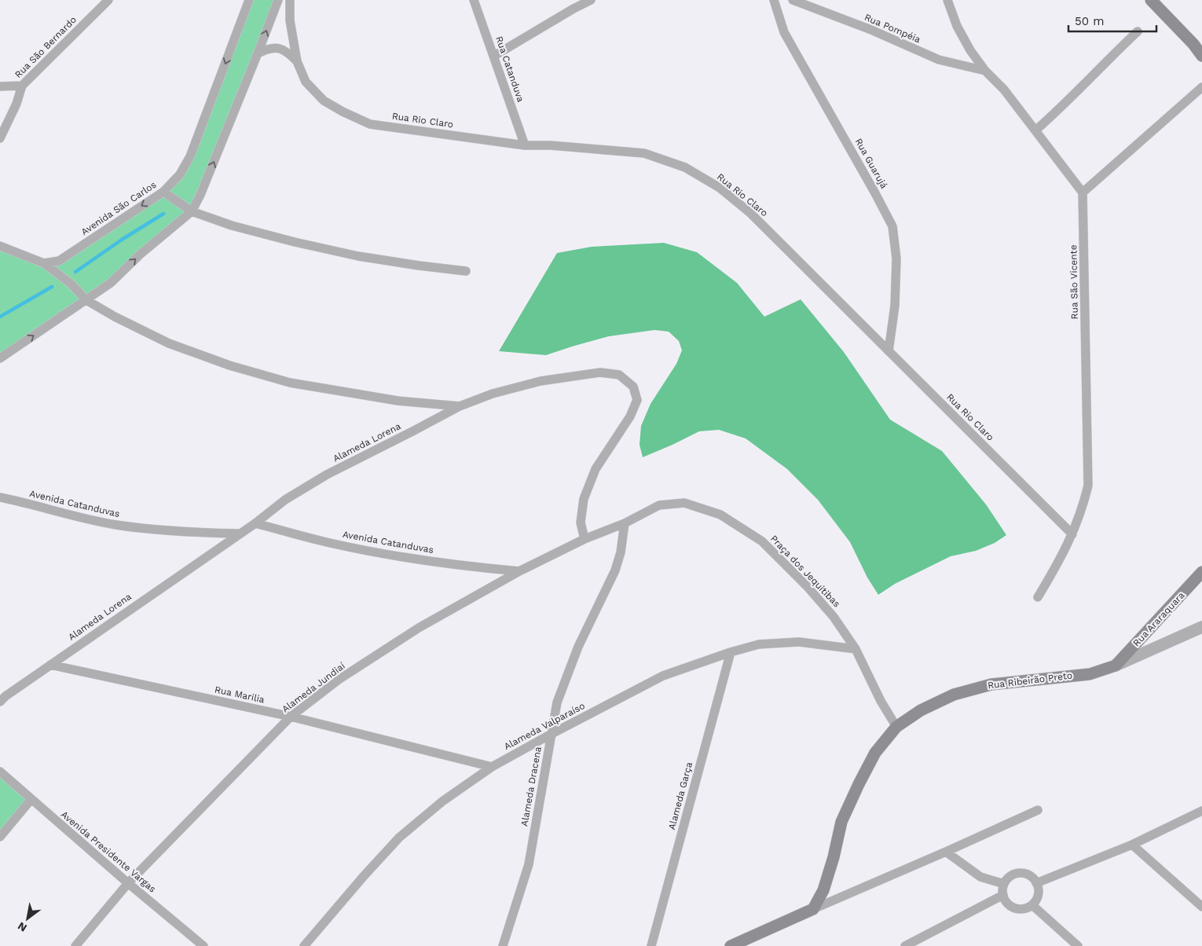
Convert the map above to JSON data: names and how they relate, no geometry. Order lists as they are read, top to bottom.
{
  "streets": {
    "main road": ["Rua Araraquara", "Rua Ribeirão Preto"],
    "street": [
      "Rua Pompéia",
      "Rua São Bernardo",
      "Rua Catanduva",
      "Rua Rio Claro",
      "Rua Guarujá",
      "Avenida São Carlos",
      "Rua São Vicente",
      "Alameda Lorena",
      "Avenida Catanduvas",
      "Praça dos Jequitibas",
      "Alameda Jundiaí",
      "Rua Marilia",
      "Alameda Valparaíso",
      "Alameda Dracena",
      "Alameda Garça",
      "Avenida Presidente Vargas"
    ]
  },
  "crossings": [
    ["Rua Catanduva", "Rua Rio Claro"],
    ["Rua Rio Claro", "Rua Guarujá"],
    ["Rua Rio Claro", "Rua São Vicente"],
    ["Alameda Lorena", "Avenida Catanduvas"],
    ["Alameda Lorena", "Alameda Jundiaí"],
    ["Alameda Lorena", "Rua Marilia"],
    ["Avenida Catanduvas", "Alameda Jundiaí"],
    ["Praça dos Jequitibas", "Rua Ribeirão Preto"],
    ["Praça dos Jequitibas", "Alameda Jundiaí"],
    ["Praça dos Jequitibas", "Alameda Valparaíso"],
    ["Praça dos Jequitibas", "Alameda Dracena"],
    ["Rua Araraquara", "Rua Ribeirão Preto"],
    ["Alameda Jundiaí", "Rua Marilia"],
    ["Alameda Jundiaí", "Alameda Dracena"],
    ["Alameda Jundiaí", "Avenida Presidente Vargas"],
    ["Rua Marilia", "Alameda Valparaíso"],
    ["Alameda Valparaíso", "Alameda Dracena"],
    ["Alameda Valparaíso", "Alameda Garça"]
  ],
  "scale_bar": "50 m",
  "north": "bottom left"
}
